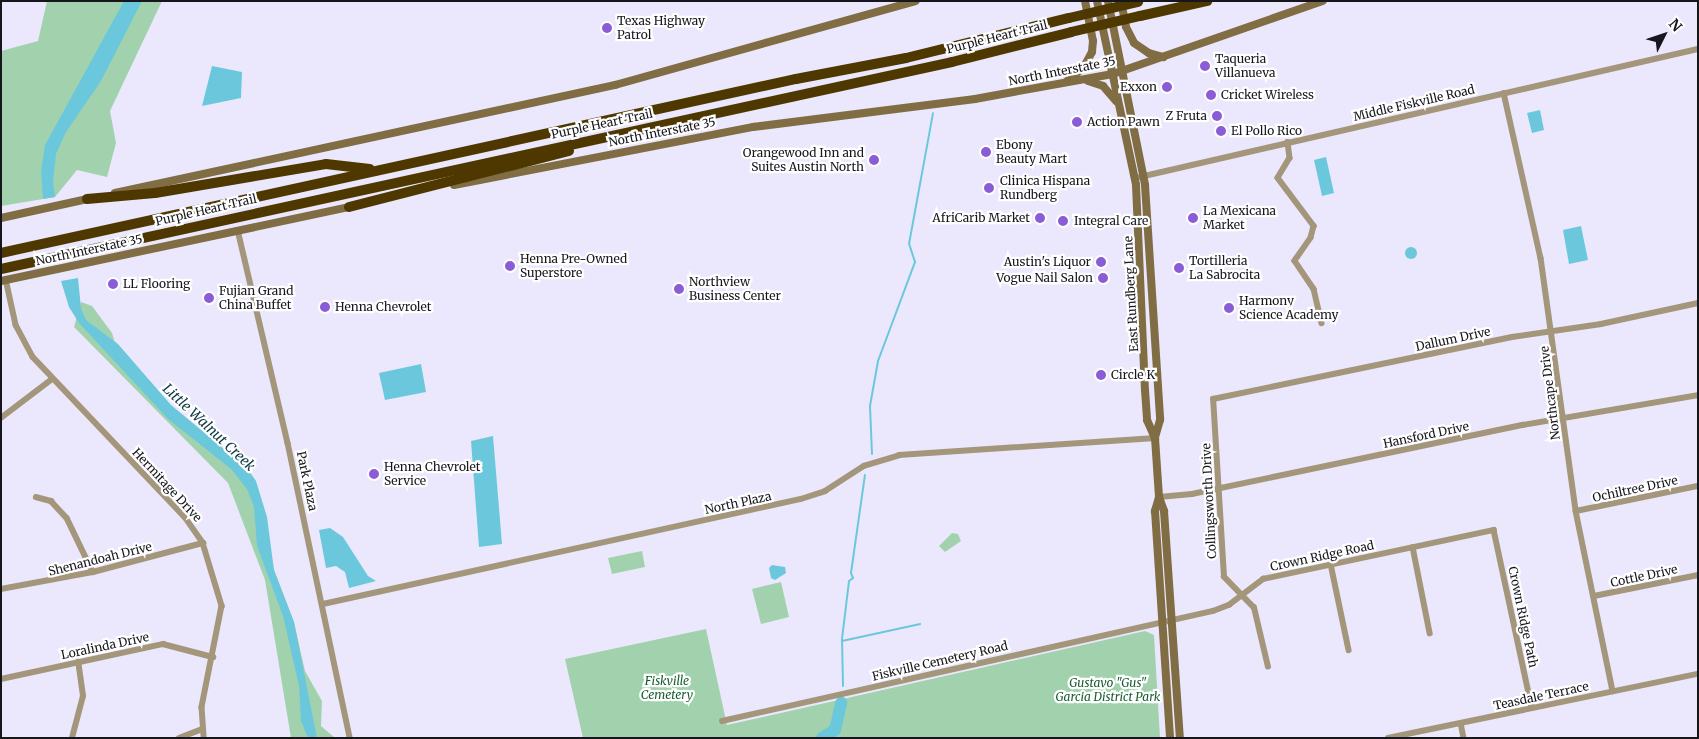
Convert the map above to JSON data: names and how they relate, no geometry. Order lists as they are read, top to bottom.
{
  "streets": {
    "highway": ["Purple Heart Trail"],
    "main road": ["North Interstate 35", "East Rundberg Lane"],
    "street": [
      "Middle Fiskville Road",
      "Dallum Drive",
      "Northcape Drive",
      "Hansford Drive",
      "Park Plaza",
      "Hermitage Drive",
      "Ochiltree Drive",
      "Collingsworth Drive",
      "North Plaza",
      "Crown Ridge Road",
      "Shenandoah Drive",
      "Cottle Drive",
      "Crown Ridge Path",
      "Loralinda Drive",
      "Fiskville Cemetery Road",
      "Teasdale Terrace"
    ]
  },
  "crossings": [
    ["North Interstate 35", "East Rundberg Lane"],
    ["North Interstate 35", "Park Plaza"],
    ["North Interstate 35", "Hermitage Drive"],
    ["Middle Fiskville Road", "East Rundberg Lane"],
    ["Middle Fiskville Road", "Northcape Drive"],
    ["East Rundberg Lane", "Hansford Drive"],
    ["East Rundberg Lane", "North Plaza"],
    ["East Rundberg Lane", "Crown Ridge Road"],
    ["East Rundberg Lane", "Fiskville Cemetery Road"],
    ["Dallum Drive", "Northcape Drive"],
    ["Dallum Drive", "Collingsworth Drive"],
    ["Northcape Drive", "Hansford Drive"],
    ["Northcape Drive", "Ochiltree Drive"],
    ["Northcape Drive", "Cottle Drive"],
    ["Northcape Drive", "Teasdale Terrace"],
    ["Hansford Drive", "Collingsworth Drive"],
    ["Park Plaza", "North Plaza"],
    ["Hermitage Drive", "Shenandoah Drive"],
    ["Hermitage Drive", "Loralinda Drive"],
    ["Collingsworth Drive", "Crown Ridge Road"],
    ["Crown Ridge Road", "Crown Ridge Path"],
    ["Crown Ridge Road", "Fiskville Cemetery Road"],
    ["Crown Ridge Path", "Teasdale Terrace"]
  ],
  "water": ["Little Walnut Creek"],
  "parks": ["Fiskville Cemetery", "Gustavo \"Gus\" Garcia District Park"],
  "places": [
    "Texas Highway Patrol",
    "Taqueria Villanueva",
    "Exxon",
    "Cricket Wireless",
    "Z Fruta",
    "Action Pawn",
    "El Pollo Rico",
    "Ebony Beauty Mart",
    "Orangewood Inn and Suites Austin North",
    "Clinica Hispana Rundberg",
    "AfriCarib Market",
    "La Mexicana Market",
    "Integral Care",
    "Austin's Liquor",
    "Henna Pre-Owned Superstore",
    "Tortilleria La Sabrocita",
    "Vogue Nail Salon",
    "LL Flooring",
    "Northview Business Center",
    "Fujian Grand China Buffet",
    "Henna Chevrolet",
    "Harmony Science Academy",
    "Circle K",
    "Henna Chevrolet Service"
  ],
  "north": "top right"
}
